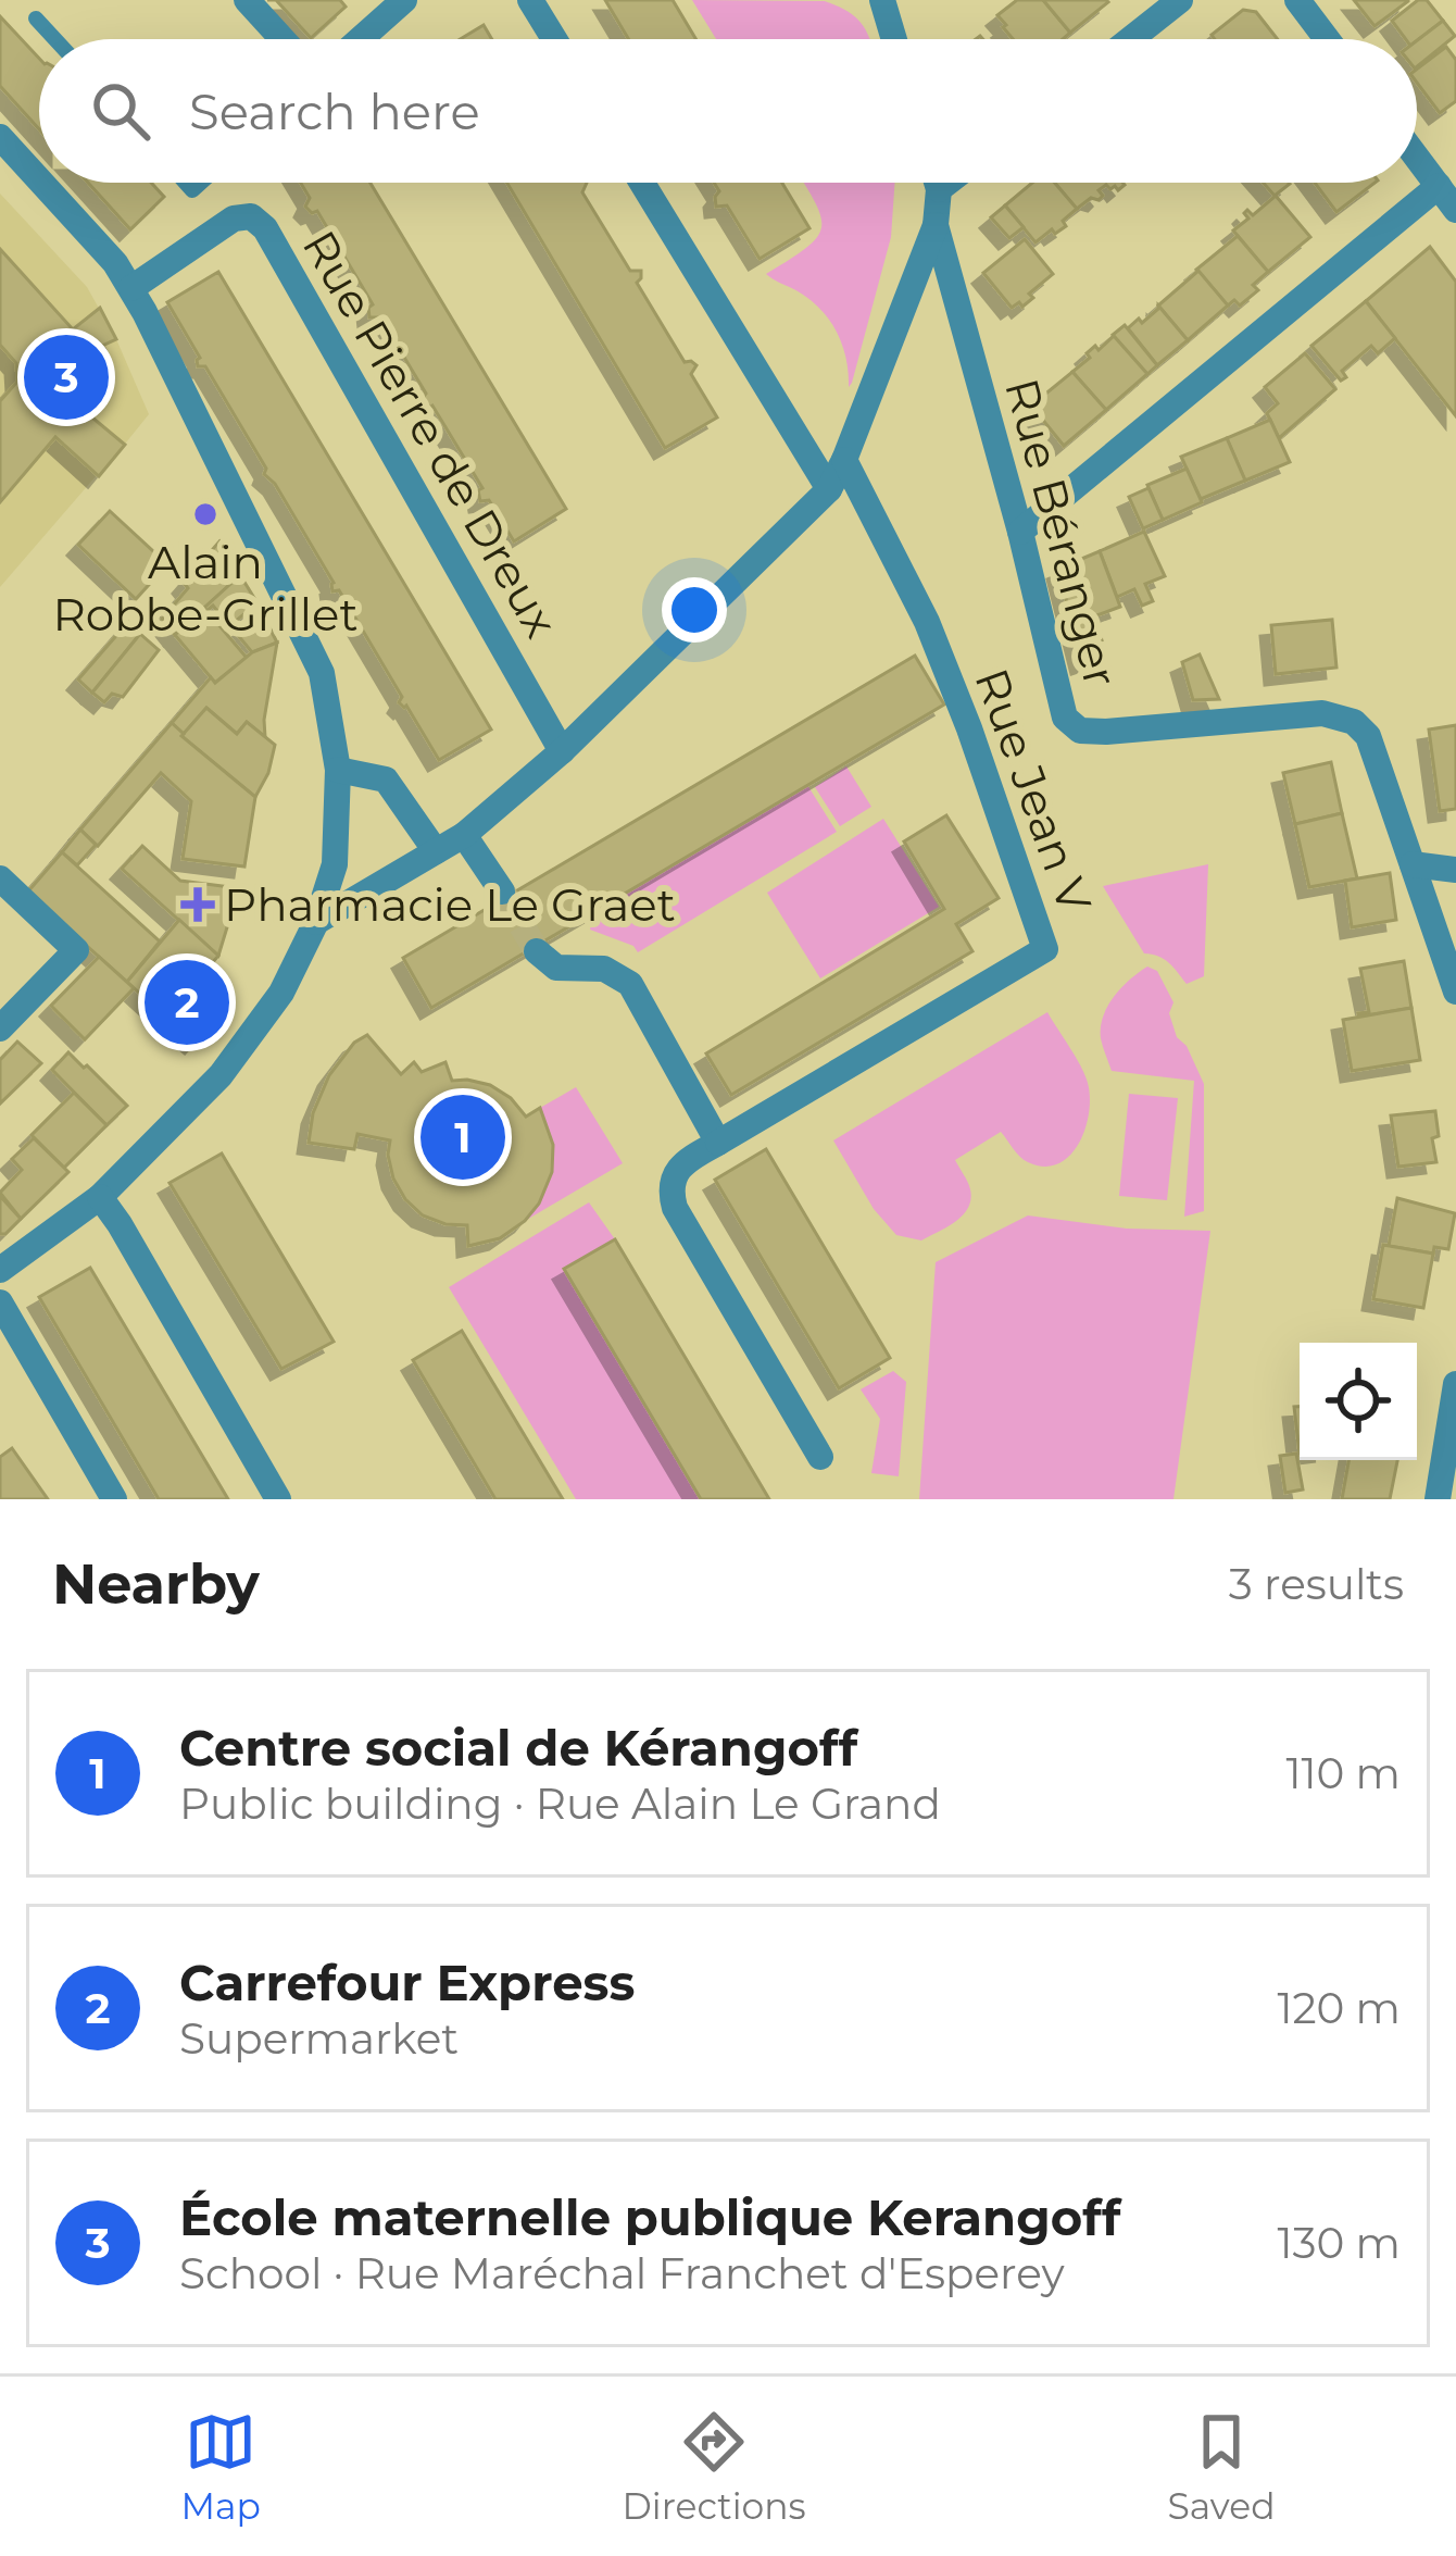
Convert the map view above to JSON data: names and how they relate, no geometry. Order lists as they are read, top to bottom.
{
  "streets": {
    "street": ["Rue Pierre de Dreux", "Rue Béranger", "Rue Jean V"]
  },
  "places": {
    "other": ["Alain Robbe-Grillet"],
    "health": ["Pharmacie Le Graet"]
  },
  "page": {
    "search": "Search here",
    "pins": ["3", "2", "1"],
    "heading": ["Nearby", "3 results"],
    "list": [
      {
        "mark": "1",
        "name": "Centre social de Kérangoff",
        "note": "Public building · Rue Alain Le Grand",
        "value": "110 m"
      },
      {
        "mark": "2",
        "name": "Carrefour Express",
        "note": "Supermarket",
        "value": "120 m"
      },
      {
        "mark": "3",
        "name": "École maternelle publique Kerangoff",
        "note": "School · Rue Maréchal Franchet d'Esperey",
        "value": "130 m"
      }
    ],
    "nav": ["Map", "Directions", "Saved"]
  }
}
